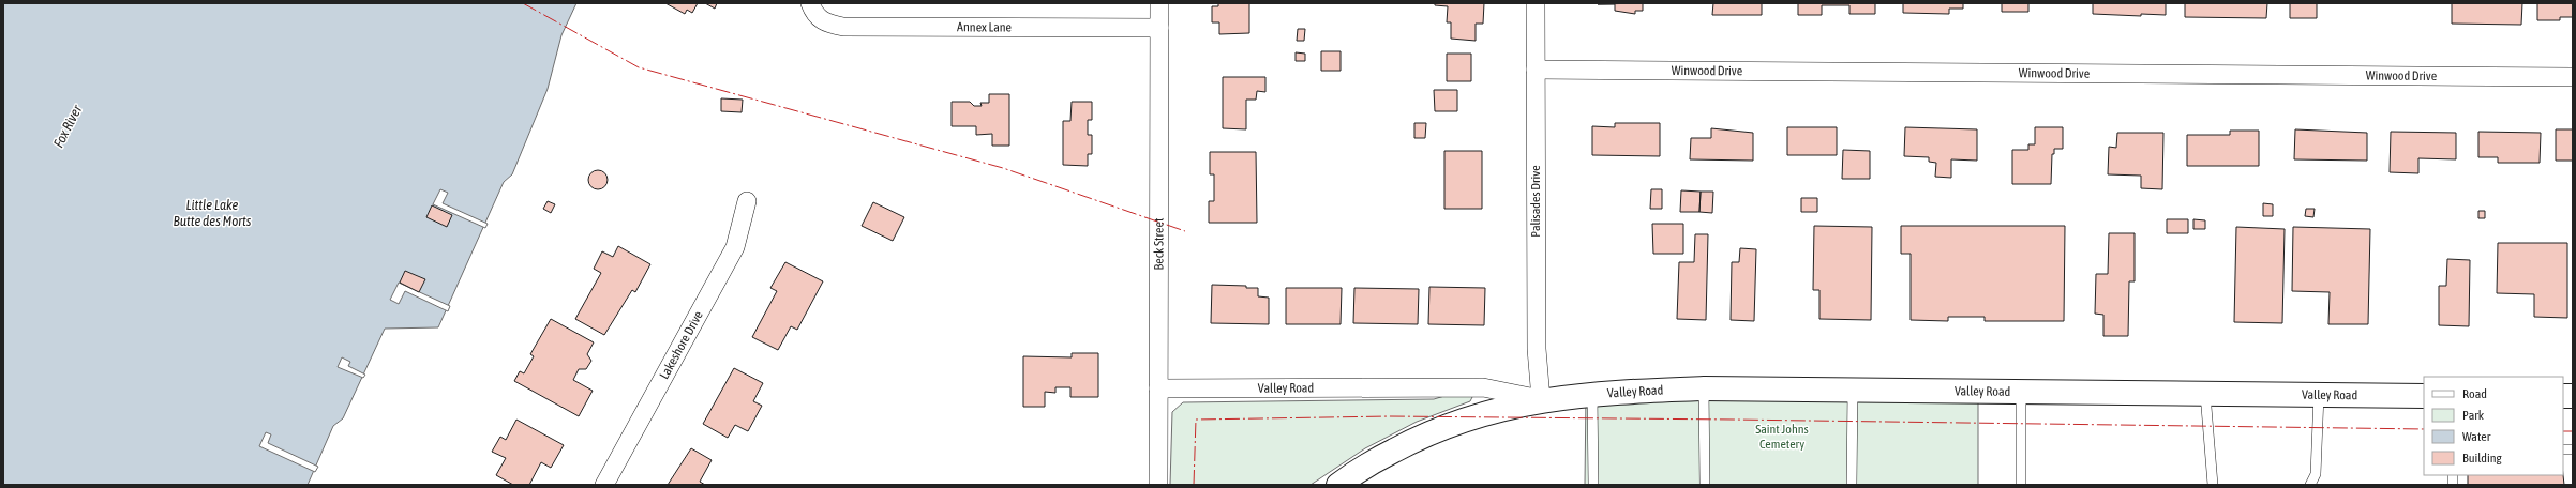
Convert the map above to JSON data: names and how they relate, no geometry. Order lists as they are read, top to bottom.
{
  "streets": {
    "main road": ["Valley Road"],
    "street": [
      "Annex Lane",
      "Winwood Drive",
      "Palisades Drive",
      "Beck Street",
      "Lakeshore Drive"
    ]
  },
  "crossings": [
    ["Annex Lane", "Beck Street"],
    ["Winwood Drive", "Palisades Drive"],
    ["Palisades Drive", "Valley Road"],
    ["Beck Street", "Valley Road"]
  ],
  "water": ["Fox River", "Little Lake Butte des Morts"],
  "parks": ["Saint Johns Cemetery"],
  "legend": [
    "Road",
    "Park",
    "Water",
    "Building"
  ]
}
